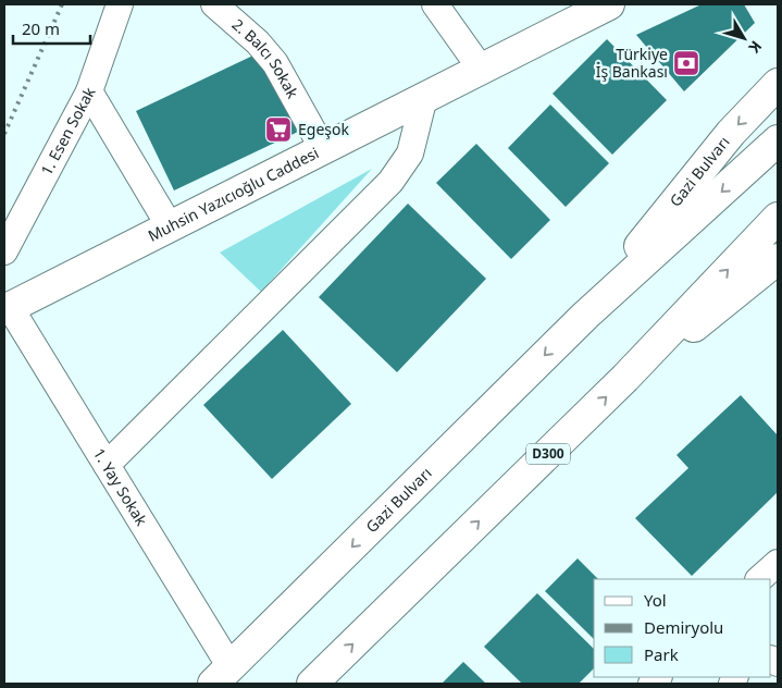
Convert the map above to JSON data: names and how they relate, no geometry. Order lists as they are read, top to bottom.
{
  "streets": {
    "main road": ["Gazi Bulvarı", "Muhsin Yazıcıoğlu Caddesi", "D300"],
    "street": ["2. Balcı Sokak", "1. Esen Sokak", "1. Yay Sokak"]
  },
  "crossings": [
    ["2. Balcı Sokak", "Muhsin Yazıcıoğlu Caddesi"],
    ["Gazi Bulvarı", "1. Yay Sokak"],
    ["Muhsin Yazıcıoğlu Caddesi", "1. Yay Sokak"]
  ],
  "places": {
    "bank": ["Türkiye İş Bankası"],
    "supermarket": ["Egeşok"]
  },
  "legend": ["Yol", "Demiryolu", "Park"],
  "scale_bar": "20 m",
  "north": "bottom right"
}
